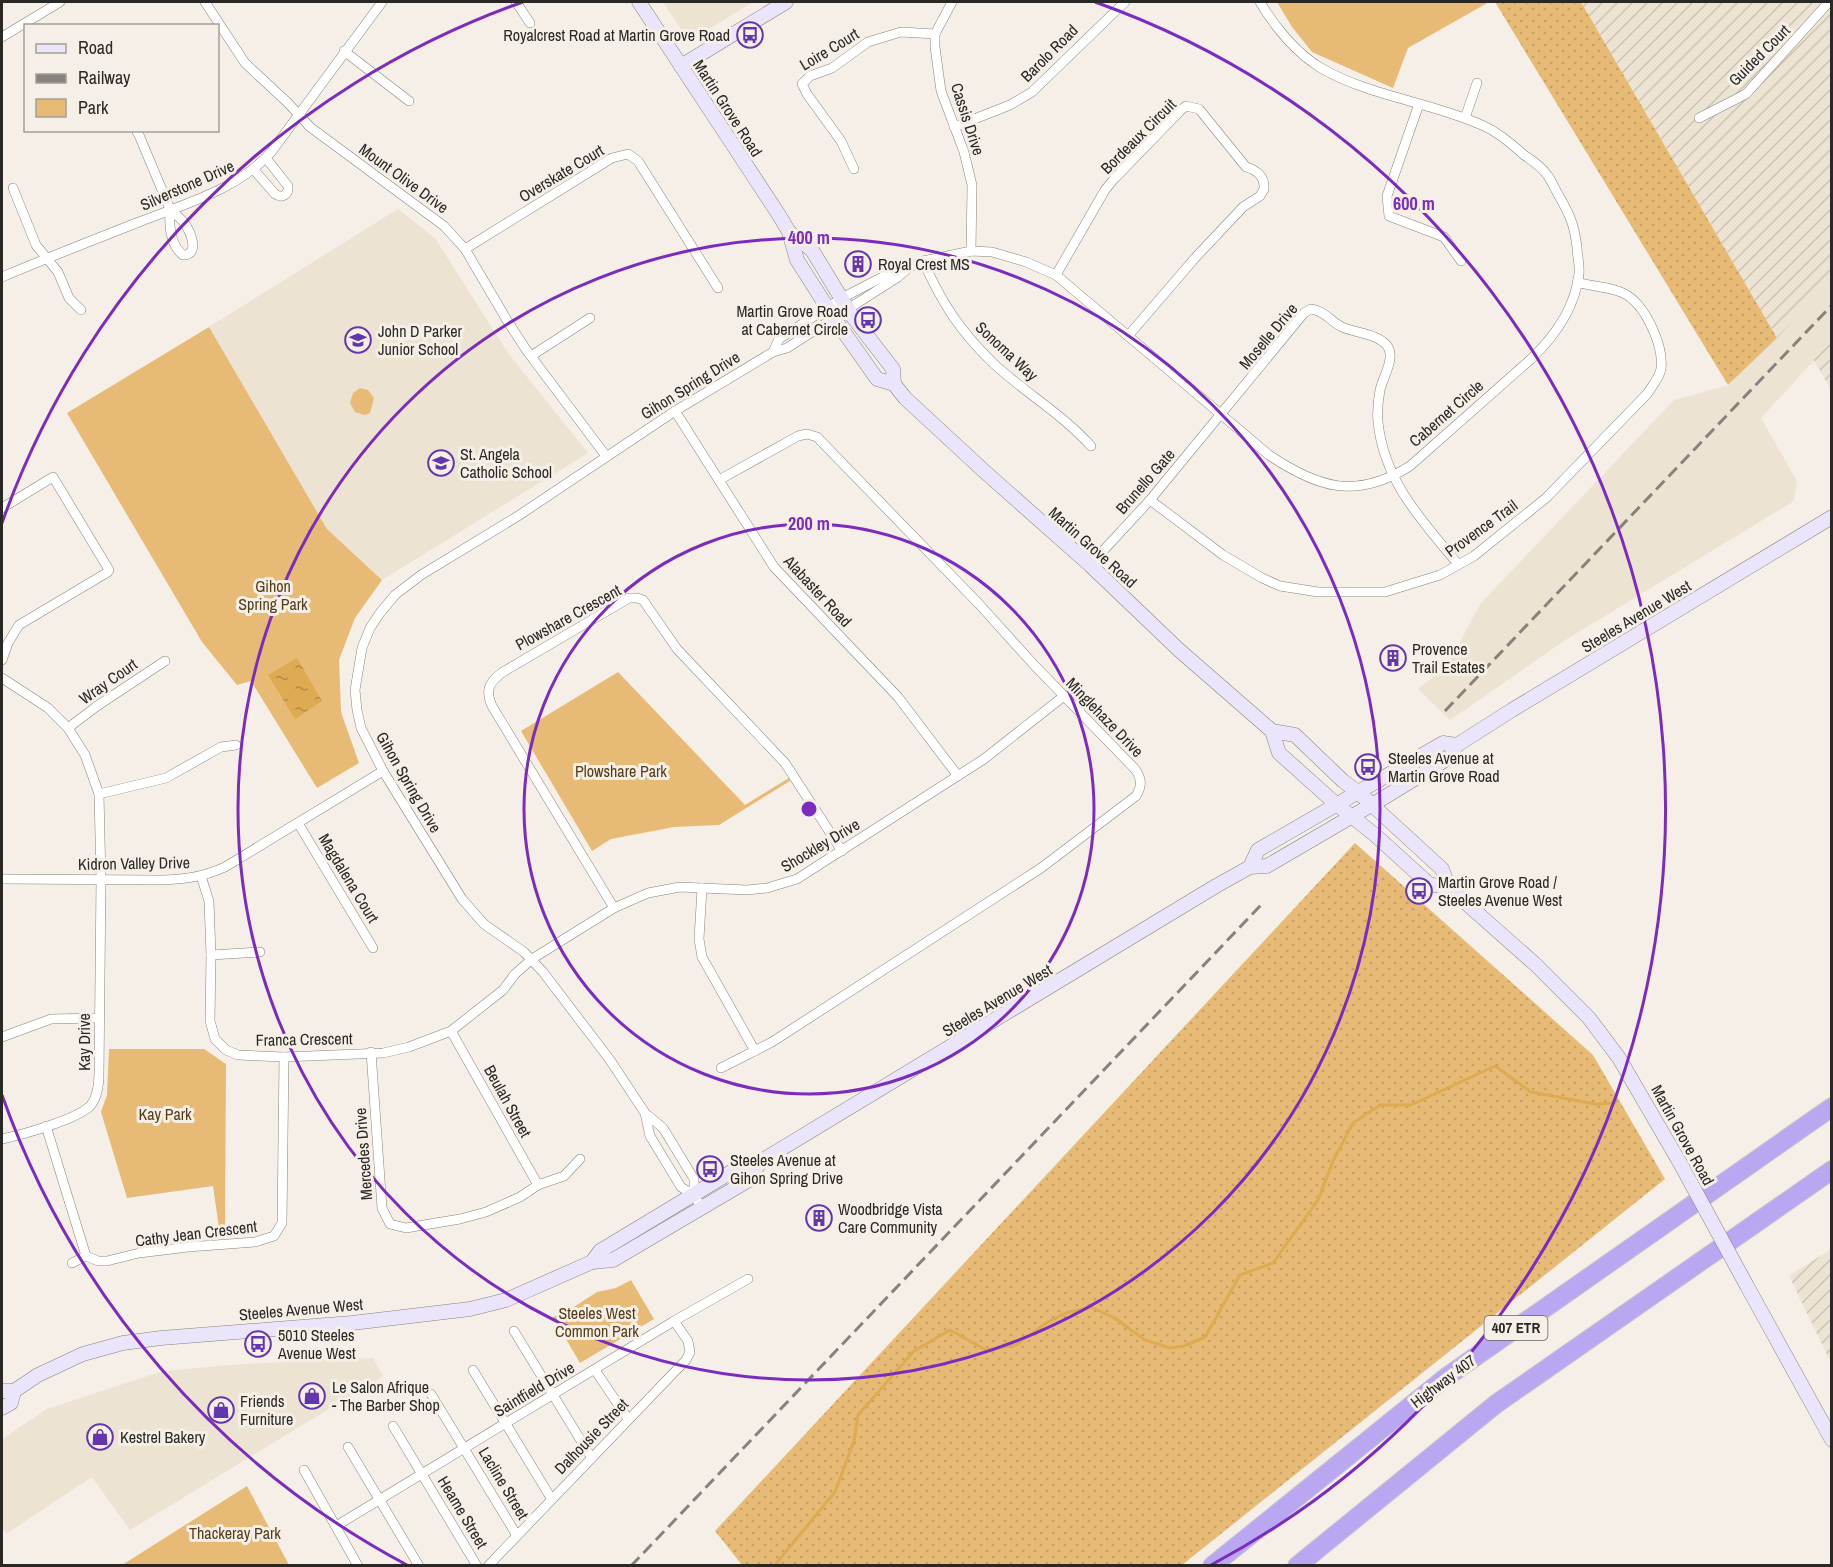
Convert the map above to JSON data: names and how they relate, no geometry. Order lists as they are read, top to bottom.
{
  "streets": {
    "highway": ["407 ETR", "Highway 407"],
    "main road": ["Martin Grove Road", "Steeles Avenue West"],
    "street": [
      "Loire Court",
      "Barolo Road",
      "Guided Court",
      "Cassis Drive",
      "Bordeaux Circuit",
      "Overskate Court",
      "Mount Olive Drive",
      "Silverstone Drive",
      "Moselle Drive",
      "Sonoma Way",
      "Gihon Spring Drive",
      "Cabernet Circle",
      "Brunello Gate",
      "Provence Trail",
      "Alabaster Road",
      "Plowshare Crescent",
      "Wray Court",
      "Minglehaze Drive",
      "Shockley Drive",
      "Kidron Valley Drive",
      "Magdalena Court",
      "Franca Crescent",
      "Kay Drive",
      "Beulah Street",
      "Mercedes Drive",
      "Cathy Jean Crescent",
      "Saintfield Drive",
      "Dalhousie Street",
      "Lacline Street",
      "Heame Street"
    ]
  },
  "crossings": [
    ["Loire Court", "Cassis Drive"],
    ["Barolo Road", "Cassis Drive"],
    ["Martin Grove Road", "Gihon Spring Drive"],
    ["Martin Grove Road", "Cabernet Circle"],
    ["Martin Grove Road", "Brunello Gate"],
    ["Martin Grove Road", "Steeles Avenue West"],
    ["Cassis Drive", "Cabernet Circle"],
    ["Bordeaux Circuit", "Cabernet Circle"],
    ["Overskate Court", "Mount Olive Drive"],
    ["Mount Olive Drive", "Silverstone Drive"],
    ["Mount Olive Drive", "Gihon Spring Drive"],
    ["Moselle Drive", "Cabernet Circle"],
    ["Moselle Drive", "Brunello Gate"],
    ["Moselle Drive", "Provence Trail"],
    ["Sonoma Way", "Cabernet Circle"],
    ["Gihon Spring Drive", "Cabernet Circle"],
    ["Gihon Spring Drive", "Alabaster Road"],
    ["Gihon Spring Drive", "Steeles Avenue West"],
    ["Gihon Spring Drive", "Shockley Drive"],
    ["Gihon Spring Drive", "Kidron Valley Drive"],
    ["Gihon Spring Drive", "Franca Crescent"],
    ["Cabernet Circle", "Brunello Gate"],
    ["Cabernet Circle", "Provence Trail"],
    ["Brunello Gate", "Provence Trail"],
    ["Alabaster Road", "Minglehaze Drive"],
    ["Alabaster Road", "Shockley Drive"],
    ["Plowshare Crescent", "Shockley Drive"],
    ["Wray Court", "Kay Drive"],
    ["Minglehaze Drive", "Shockley Drive"],
    ["Shockley Drive", "Franca Crescent"],
    ["Kidron Valley Drive", "Magdalena Court"],
    ["Kidron Valley Drive", "Franca Crescent"],
    ["Kidron Valley Drive", "Kay Drive"],
    ["Franca Crescent", "Beulah Street"],
    ["Franca Crescent", "Mercedes Drive"],
    ["Franca Crescent", "Cathy Jean Crescent"],
    ["Beulah Street", "Mercedes Drive"],
    ["Saintfield Drive", "Dalhousie Street"],
    ["Saintfield Drive", "Lacline Street"],
    ["Saintfield Drive", "Heame Street"],
    ["Dalhousie Street", "Lacline Street"]
  ],
  "parks": [
    "Gihon Spring Park",
    "Plowshare Park",
    "Kay Park",
    "Steeles West Common Park",
    "Thackeray Park"
  ],
  "places": {
    "bus stop": [
      "Royalcrest Road at Martin Grove Road",
      "Martin Grove Road at Cabernet Circle",
      "Steeles Avenue at Martin Grove Road",
      "Martin Grove Road / Steeles Avenue West",
      "Steeles Avenue at Gihon Spring Drive",
      "5010 Steeles Avenue West"
    ],
    "building": ["Royal Crest MS", "Provence Trail Estates", "Woodbridge Vista Care Community"],
    "school or university": ["John D Parker Junior School", "St. Angela Catholic School"],
    "shop": ["Le Salon Afrique - The Barber Shop", "Friends Furniture", "Kestrel Bakery"]
  },
  "legend": ["Road", "Railway", "Park"],
  "rings": ["600 m", "400 m", "200 m"]
}
